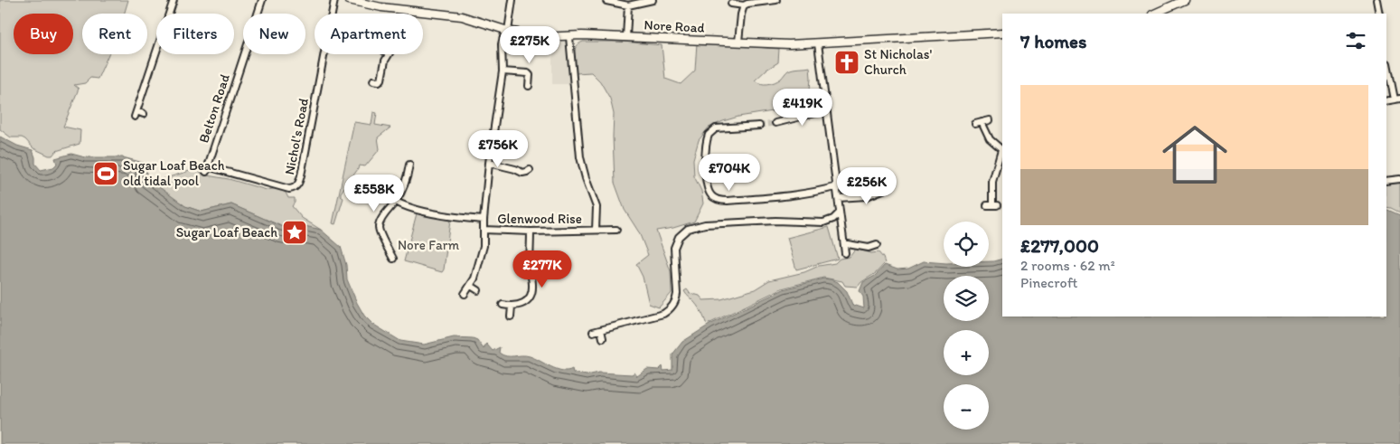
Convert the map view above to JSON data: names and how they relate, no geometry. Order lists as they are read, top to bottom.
{
  "streets": {
    "street": [
      "Nore Road",
      "Belton Road",
      "Nichol's Road",
      "Glenwood Rise"
    ]
  },
  "crossings": [
    ["Nore Road", "Glenwood Rise"],
    ["Belton Road", "Nichol's Road"]
  ],
  "parks": ["Nore Farm"],
  "places": {
    "church": ["St Nicholas' Church"],
    "sports": ["Sugar Loaf Beach old tidal pool"],
    "place": ["Sugar Loaf Beach"]
  },
  "page": {
    "chip": [
      "Buy",
      "Rent",
      "Filters",
      "New",
      "Apartment"
    ],
    "heading": "7 homes",
    "price": [
      "£275K",
      "£419K",
      "£756K",
      "£704K",
      "£256K",
      "£558K",
      "£277K"
    ],
    "list": [
      {
        "name": "£277,000",
        "note": "2 rooms · 62 m² · Pinecroft"
      }
    ],
    "map_buttons": ["+", "−"]
  }
}
